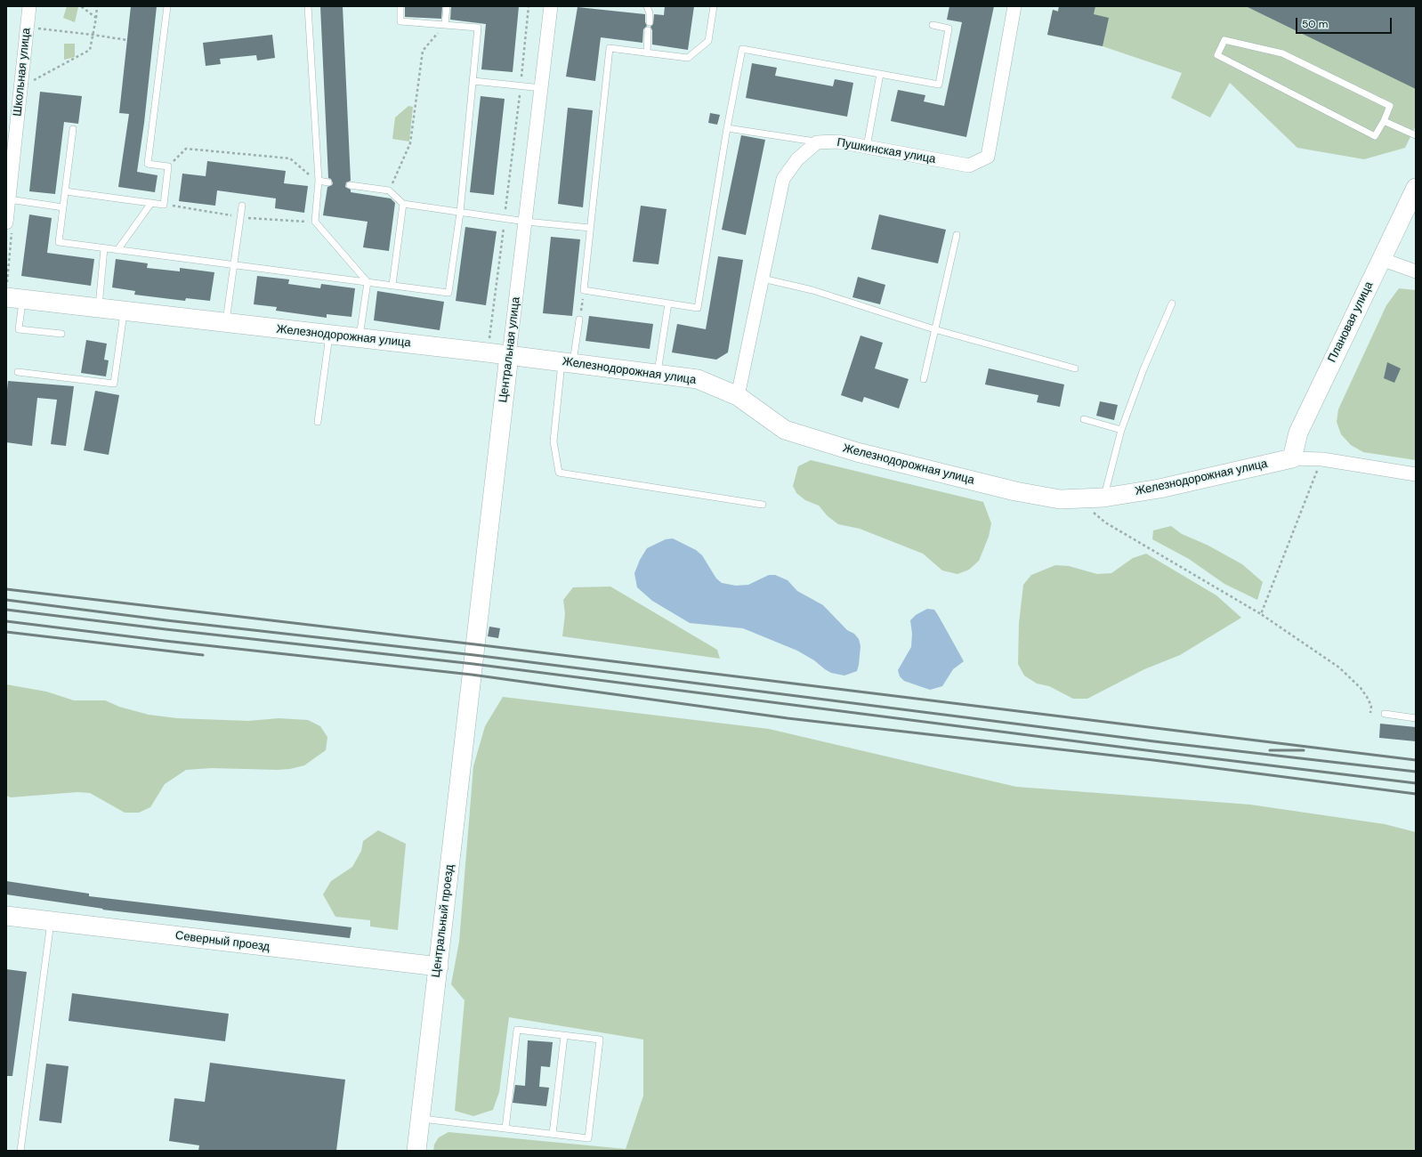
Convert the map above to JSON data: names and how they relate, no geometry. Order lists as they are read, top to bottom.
{
  "streets": {
    "street": [
      "Школьная улица",
      "Пушкинская улица",
      "Плановая улица",
      "Железнодорожная улица",
      "Центральная улица",
      "Центральный проезд",
      "Северный проезд"
    ]
  },
  "crossings": [
    ["Плановая улица", "Железнодорожная улица"],
    ["Железнодорожная улица", "Центральная улица"],
    ["Центральная улица", "Центральный проезд"],
    ["Центральный проезд", "Северный проезд"]
  ],
  "scale_bar": "50 m"
}
